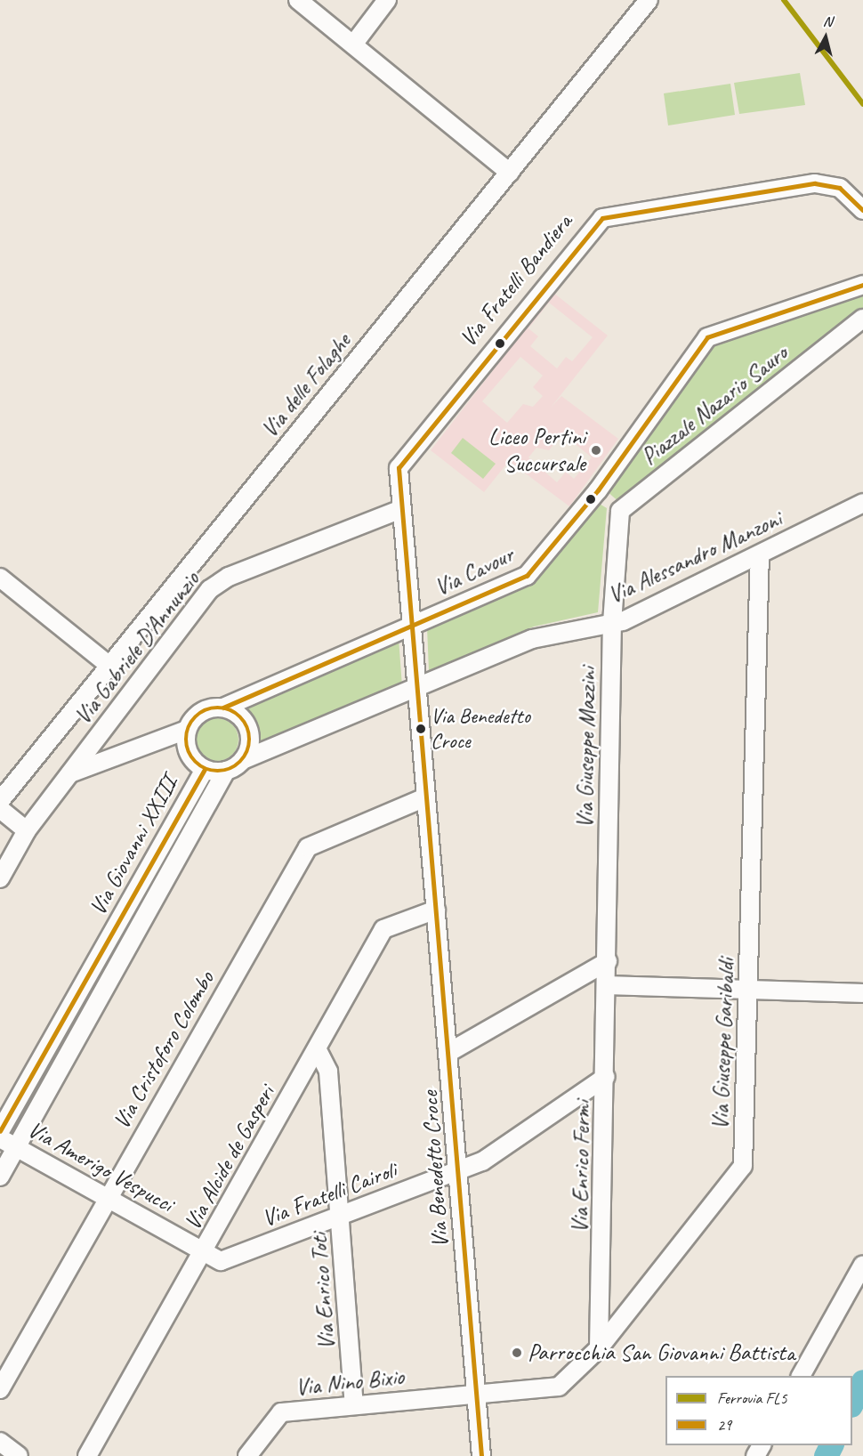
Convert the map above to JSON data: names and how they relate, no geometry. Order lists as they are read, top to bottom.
{
  "streets": {
    "street": [
      "Via Fratelli Bandiera",
      "Via delle Folaghe",
      "Piazzale Nazario Sauro",
      "Via Alessandro Manzoni",
      "Via Cavour",
      "Via Gabriele D'Annunzio",
      "Via Giuseppe Mazzini",
      "Via Giovanni XXIII",
      "Via Giuseppe Garibaldi",
      "Via Cristoforo Colombo",
      "Via Alcide de Gasperi",
      "Via Amerigo Vespucci",
      "Via Enrico Fermi",
      "Via Benedetto Croce",
      "Via Fratelli Cairoli",
      "Via Enrico Toti",
      "Via Nino Bixio"
    ]
  },
  "crossings": [
    ["Via Fratelli Bandiera", "Via Cavour"],
    ["Via Fratelli Bandiera", "Via Gabriele D'Annunzio"],
    ["Via Fratelli Bandiera", "Via Benedetto Croce"],
    ["Piazzale Nazario Sauro", "Via Cavour"],
    ["Piazzale Nazario Sauro", "Via Giuseppe Mazzini"],
    ["Via Alessandro Manzoni", "Via Cavour"],
    ["Via Alessandro Manzoni", "Via Giuseppe Mazzini"],
    ["Via Alessandro Manzoni", "Via Giovanni XXIII"],
    ["Via Alessandro Manzoni", "Via Giuseppe Garibaldi"],
    ["Via Alessandro Manzoni", "Via Benedetto Croce"],
    ["Via Cavour", "Via Giovanni XXIII"],
    ["Via Cavour", "Via Benedetto Croce"],
    ["Via Giuseppe Mazzini", "Via Enrico Fermi"],
    ["Via Giovanni XXIII", "Via Amerigo Vespucci"],
    ["Via Giuseppe Garibaldi", "Via Enrico Fermi"],
    ["Via Giuseppe Garibaldi", "Via Benedetto Croce"],
    ["Via Giuseppe Garibaldi", "Via Nino Bixio"],
    ["Via Cristoforo Colombo", "Via Amerigo Vespucci"],
    ["Via Cristoforo Colombo", "Via Benedetto Croce"],
    ["Via Alcide de Gasperi", "Via Amerigo Vespucci"],
    ["Via Alcide de Gasperi", "Via Benedetto Croce"],
    ["Via Alcide de Gasperi", "Via Fratelli Cairoli"],
    ["Via Alcide de Gasperi", "Via Enrico Toti"],
    ["Via Amerigo Vespucci", "Via Fratelli Cairoli"],
    ["Via Enrico Fermi", "Via Fratelli Cairoli"],
    ["Via Benedetto Croce", "Via Fratelli Cairoli"],
    ["Via Benedetto Croce", "Via Nino Bixio"],
    ["Via Fratelli Cairoli", "Via Enrico Toti"],
    ["Via Enrico Toti", "Via Nino Bixio"]
  ],
  "places": ["Liceo Pertini Succursale", "Via Benedetto Croce", "Parrocchia San Giovanni Battista"],
  "lines": ["rail line FL5", "transit line 29"],
  "legend": ["Ferrovia FL5", "29"],
  "north": "top"
}
